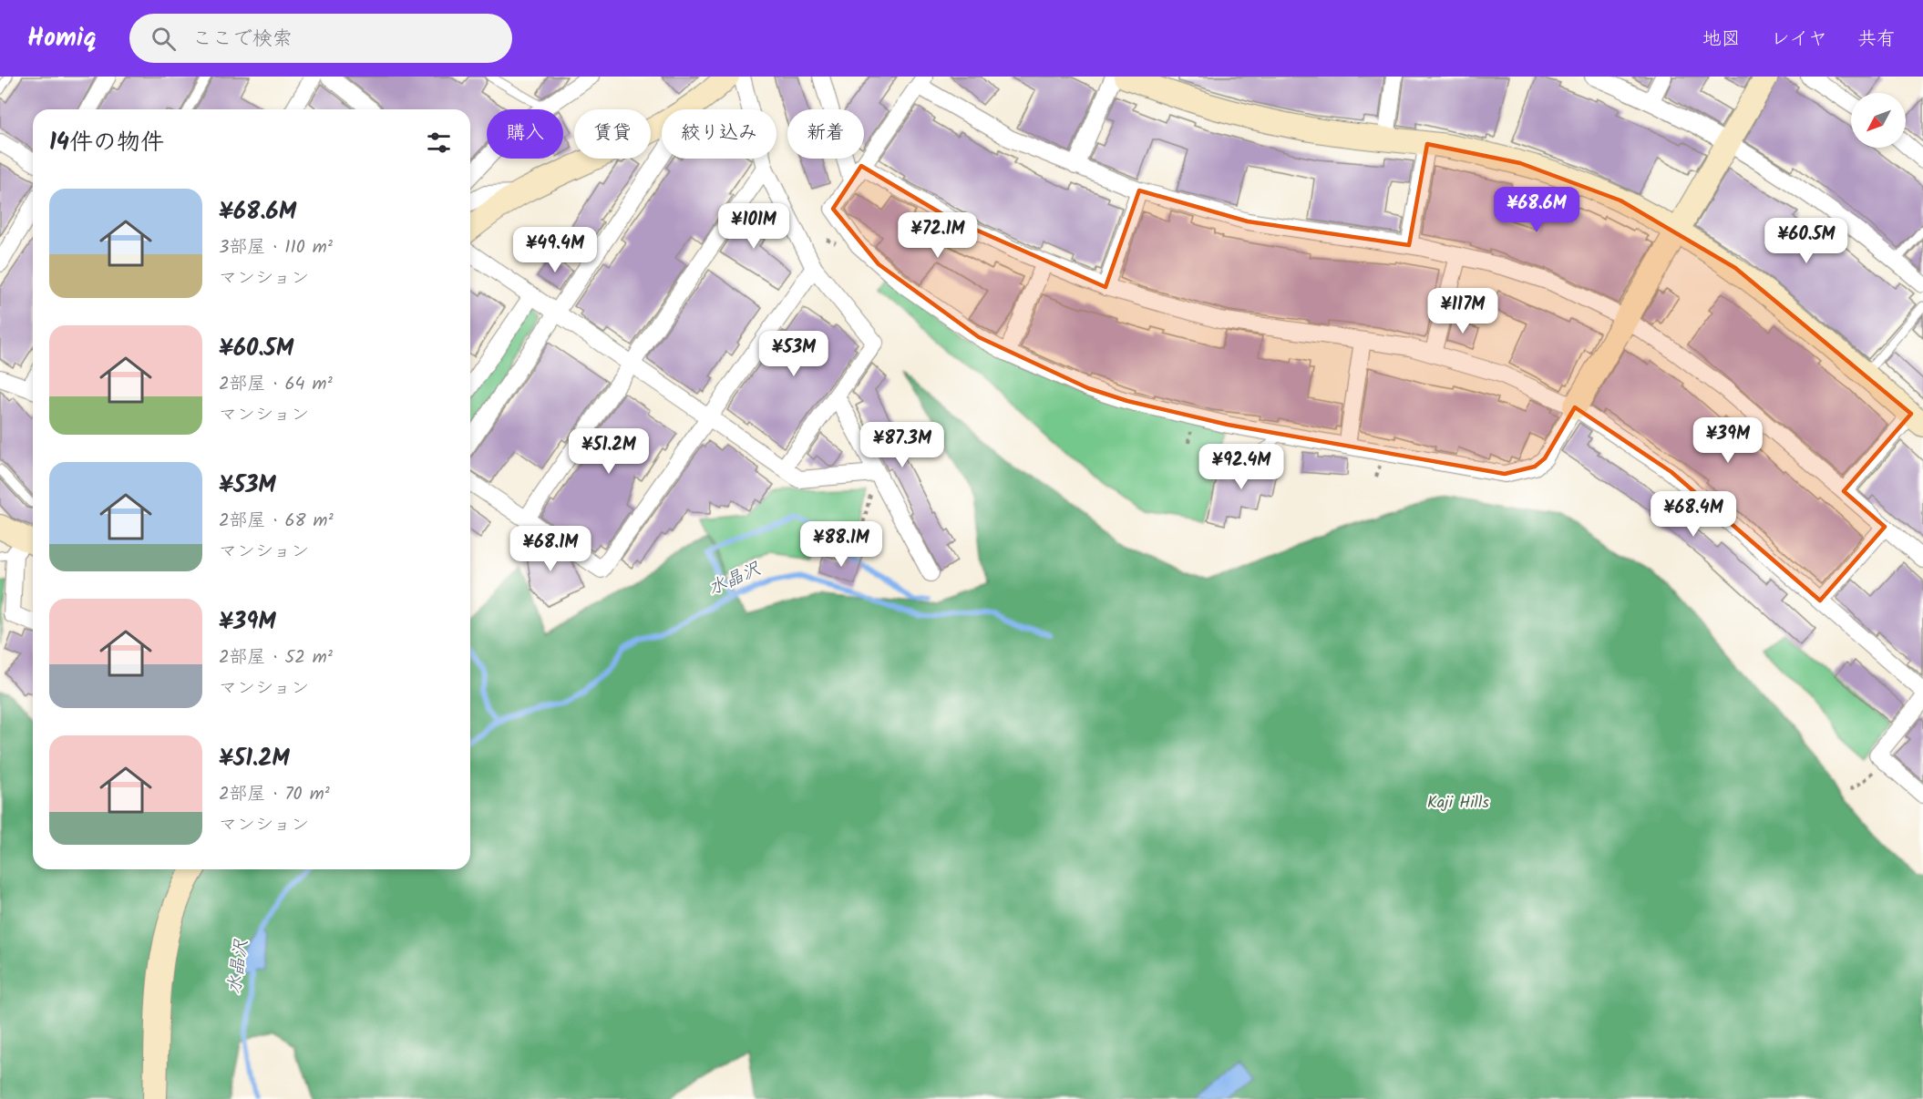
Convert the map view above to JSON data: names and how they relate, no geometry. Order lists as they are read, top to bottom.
{
  "water": ["水晶沢"],
  "parks": ["Kaji Hills"],
  "north": "bottom left",
  "page": {
    "header": "Homiq",
    "search": "ここで検索",
    "nav": ["地図", "レイヤ", "共有"],
    "chip": [
      "購入",
      "賃貸",
      "絞り込み",
      "新着"
    ],
    "heading": "14件の物件",
    "list": [
      {
        "name": "¥68.6M",
        "note": "3部屋 · 110 m² · マンション"
      },
      {
        "name": "¥60.5M",
        "note": "2部屋 · 64 m² · マンション"
      },
      {
        "name": "¥53M",
        "note": "2部屋 · 68 m² · マンション"
      },
      {
        "name": "¥39M",
        "note": "2部屋 · 52 m² · マンション"
      },
      {
        "name": "¥51.2M",
        "note": "2部屋 · 70 m² · マンション"
      }
    ],
    "price": [
      "¥68.6M",
      "¥101M",
      "¥72.1M",
      "¥60.5M",
      "¥49.4M",
      "¥117M",
      "¥53M",
      "¥39M",
      "¥87.3M",
      "¥51.2M",
      "¥92.4M",
      "¥68.4M",
      "¥88.1M",
      "¥68.1M"
    ]
  }
}
